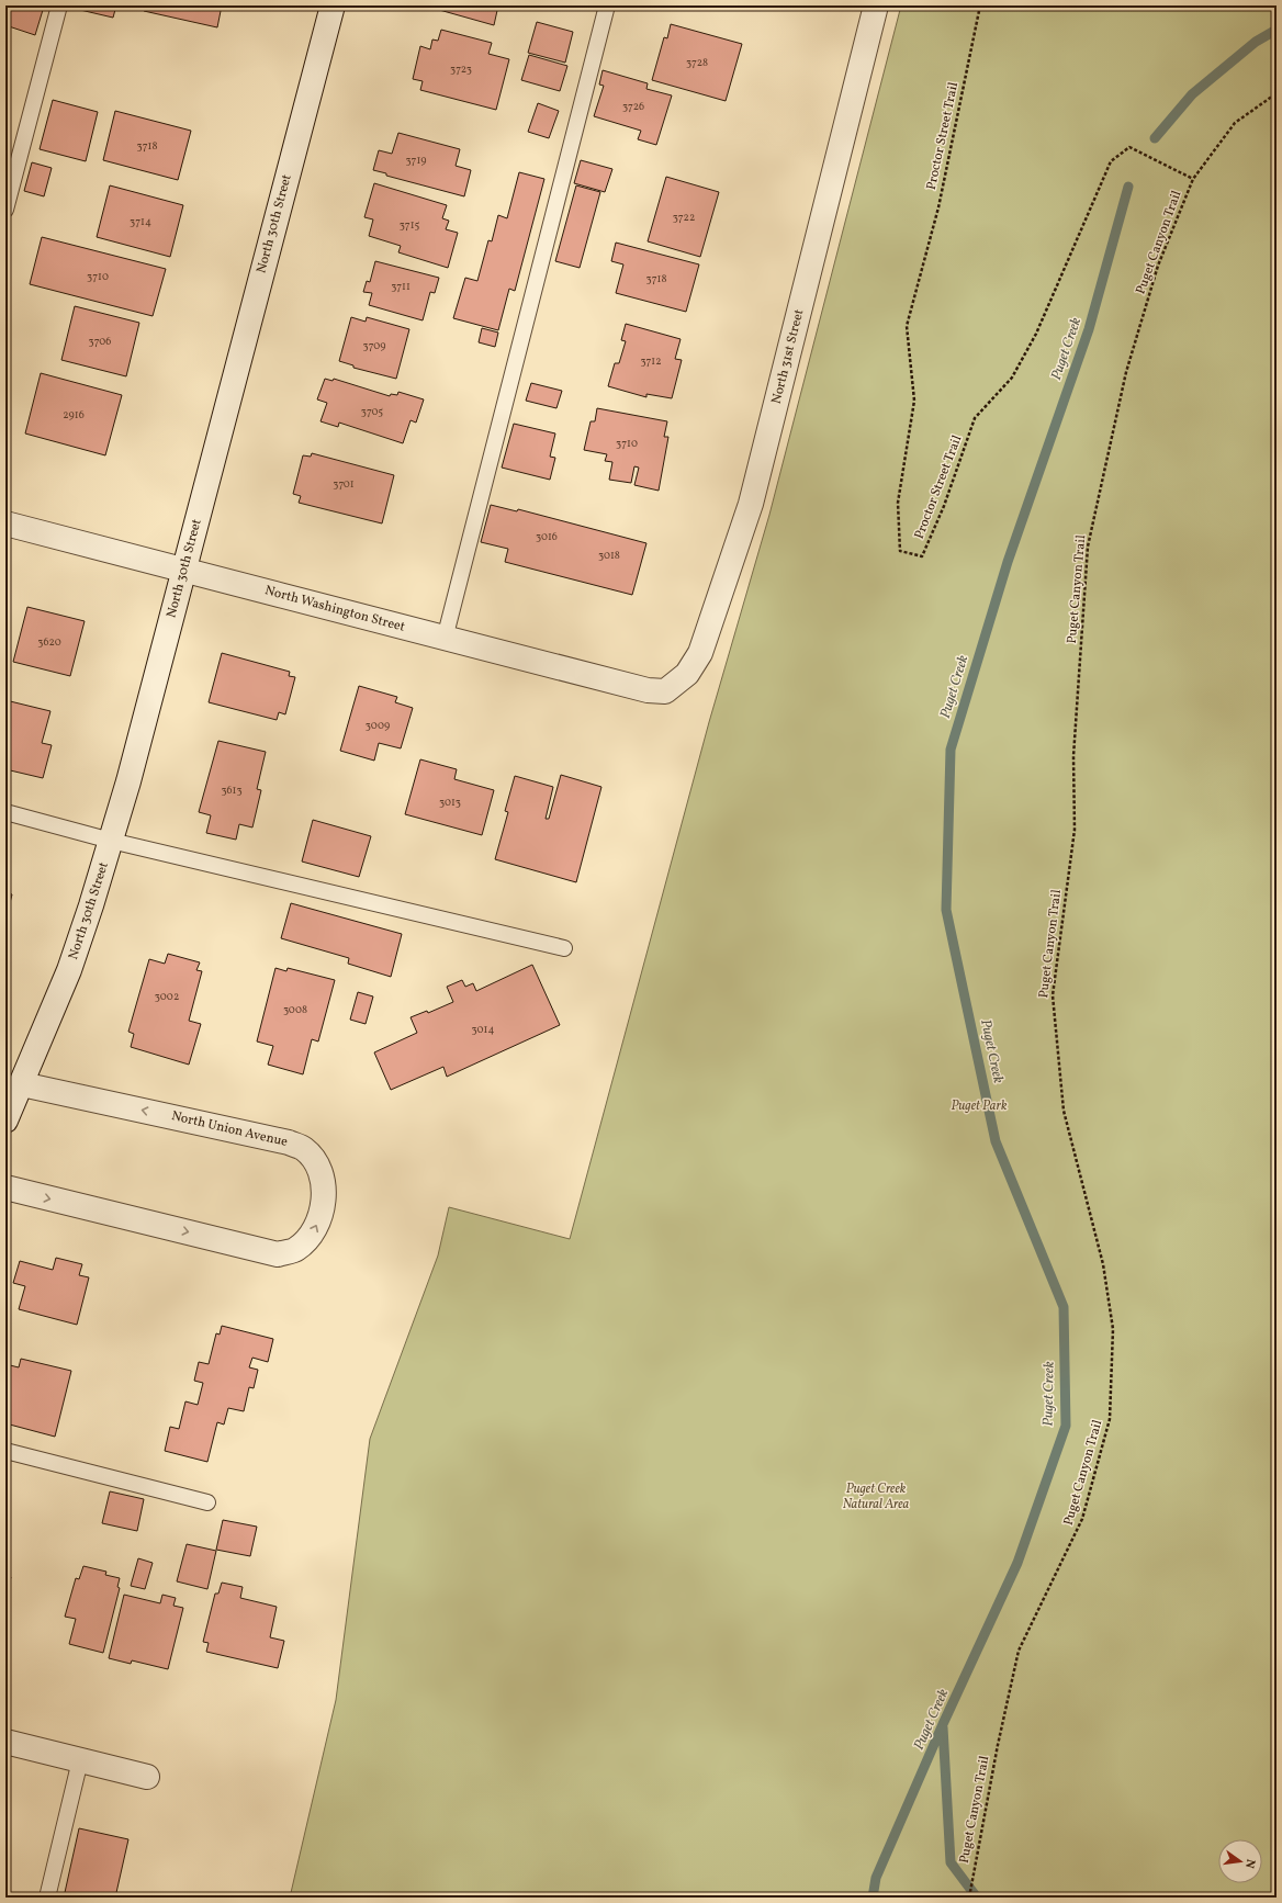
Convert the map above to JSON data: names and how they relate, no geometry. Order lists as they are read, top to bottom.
{
  "streets": {
    "street": [
      "North 30th Street",
      "North 31st Street",
      "North Washington Street",
      "North Union Avenue"
    ],
    "path": ["Proctor Street Trail", "Puget Canyon Trail"]
  },
  "crossings": [
    ["Proctor Street Trail", "Puget Canyon Trail"],
    ["North 30th Street", "North Washington Street"],
    ["North 30th Street", "North Union Avenue"],
    ["North 31st Street", "North Washington Street"]
  ],
  "water": ["Puget Creek"],
  "parks": ["Puget Park", "Puget Creek Natural Area"],
  "house_numbers": [
    "3728",
    "3723",
    "3726",
    "3718",
    "3719",
    "3722",
    "3714",
    "3715",
    "3710",
    "3718",
    "3711",
    "3706",
    "3709",
    "3712",
    "3705",
    "2916",
    "3710",
    "3701",
    "3016",
    "3018",
    "3620",
    "3009",
    "3613",
    "3013",
    "3002",
    "3008",
    "3014"
  ],
  "north": "right"
}
